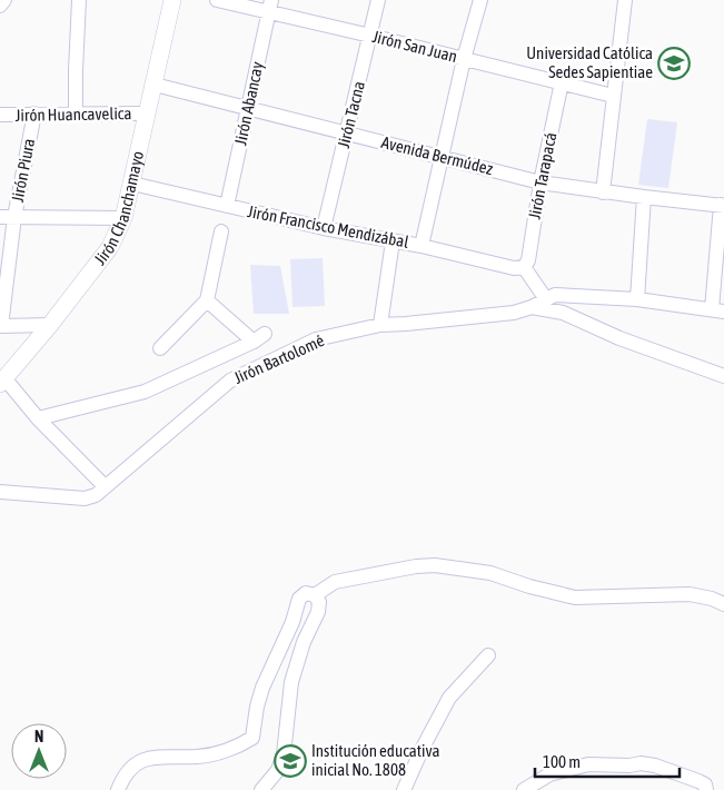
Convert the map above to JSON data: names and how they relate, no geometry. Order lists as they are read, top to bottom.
{
  "streets": {
    "main road": ["Jirón Chanchamayo"],
    "street": [
      "Jirón San Juan",
      "Jirón Abancay",
      "Jirón Huancavelica",
      "Jirón Tacna",
      "Avenida Bermúdez",
      "Jirón Piura",
      "Jirón Tarapacá",
      "Jirón Francisco Mendizábal",
      "Jirón Bartolomé"
    ]
  },
  "crossings": [
    ["Jirón San Juan", "Jirón Abancay"],
    ["Jirón San Juan", "Jirón Tacna"],
    ["Jirón San Juan", "Jirón Tarapacá"],
    ["Jirón Abancay", "Avenida Bermúdez"],
    ["Jirón Abancay", "Jirón Francisco Mendizábal"],
    ["Jirón Huancavelica", "Jirón Piura"],
    ["Jirón Huancavelica", "Jirón Chanchamayo"],
    ["Jirón Tacna", "Avenida Bermúdez"],
    ["Jirón Tacna", "Jirón Francisco Mendizábal"],
    ["Avenida Bermúdez", "Jirón Tarapacá"],
    ["Avenida Bermúdez", "Jirón Chanchamayo"],
    ["Jirón Tarapacá", "Jirón Francisco Mendizábal"],
    ["Jirón Chanchamayo", "Jirón Francisco Mendizábal"]
  ],
  "places": {
    "school or university": ["Universidad Católica Sedes Sapientiae", "Institución educativa inicial No. 1808"]
  },
  "scale_bar": "100 m",
  "north": "top"
}
